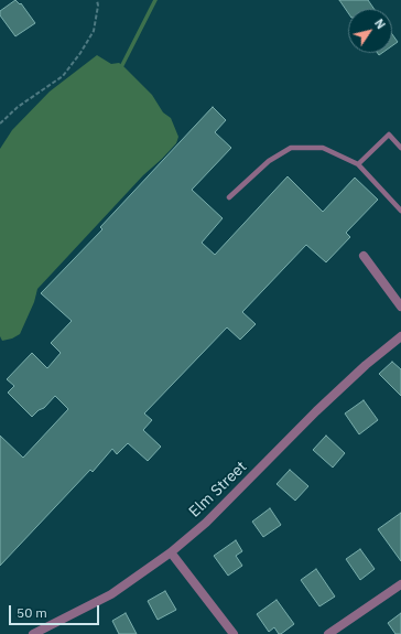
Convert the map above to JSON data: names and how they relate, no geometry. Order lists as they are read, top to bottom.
{
  "streets": {
    "street": ["Elm Street"]
  },
  "scale_bar": "50 m",
  "north": "top right"
}
